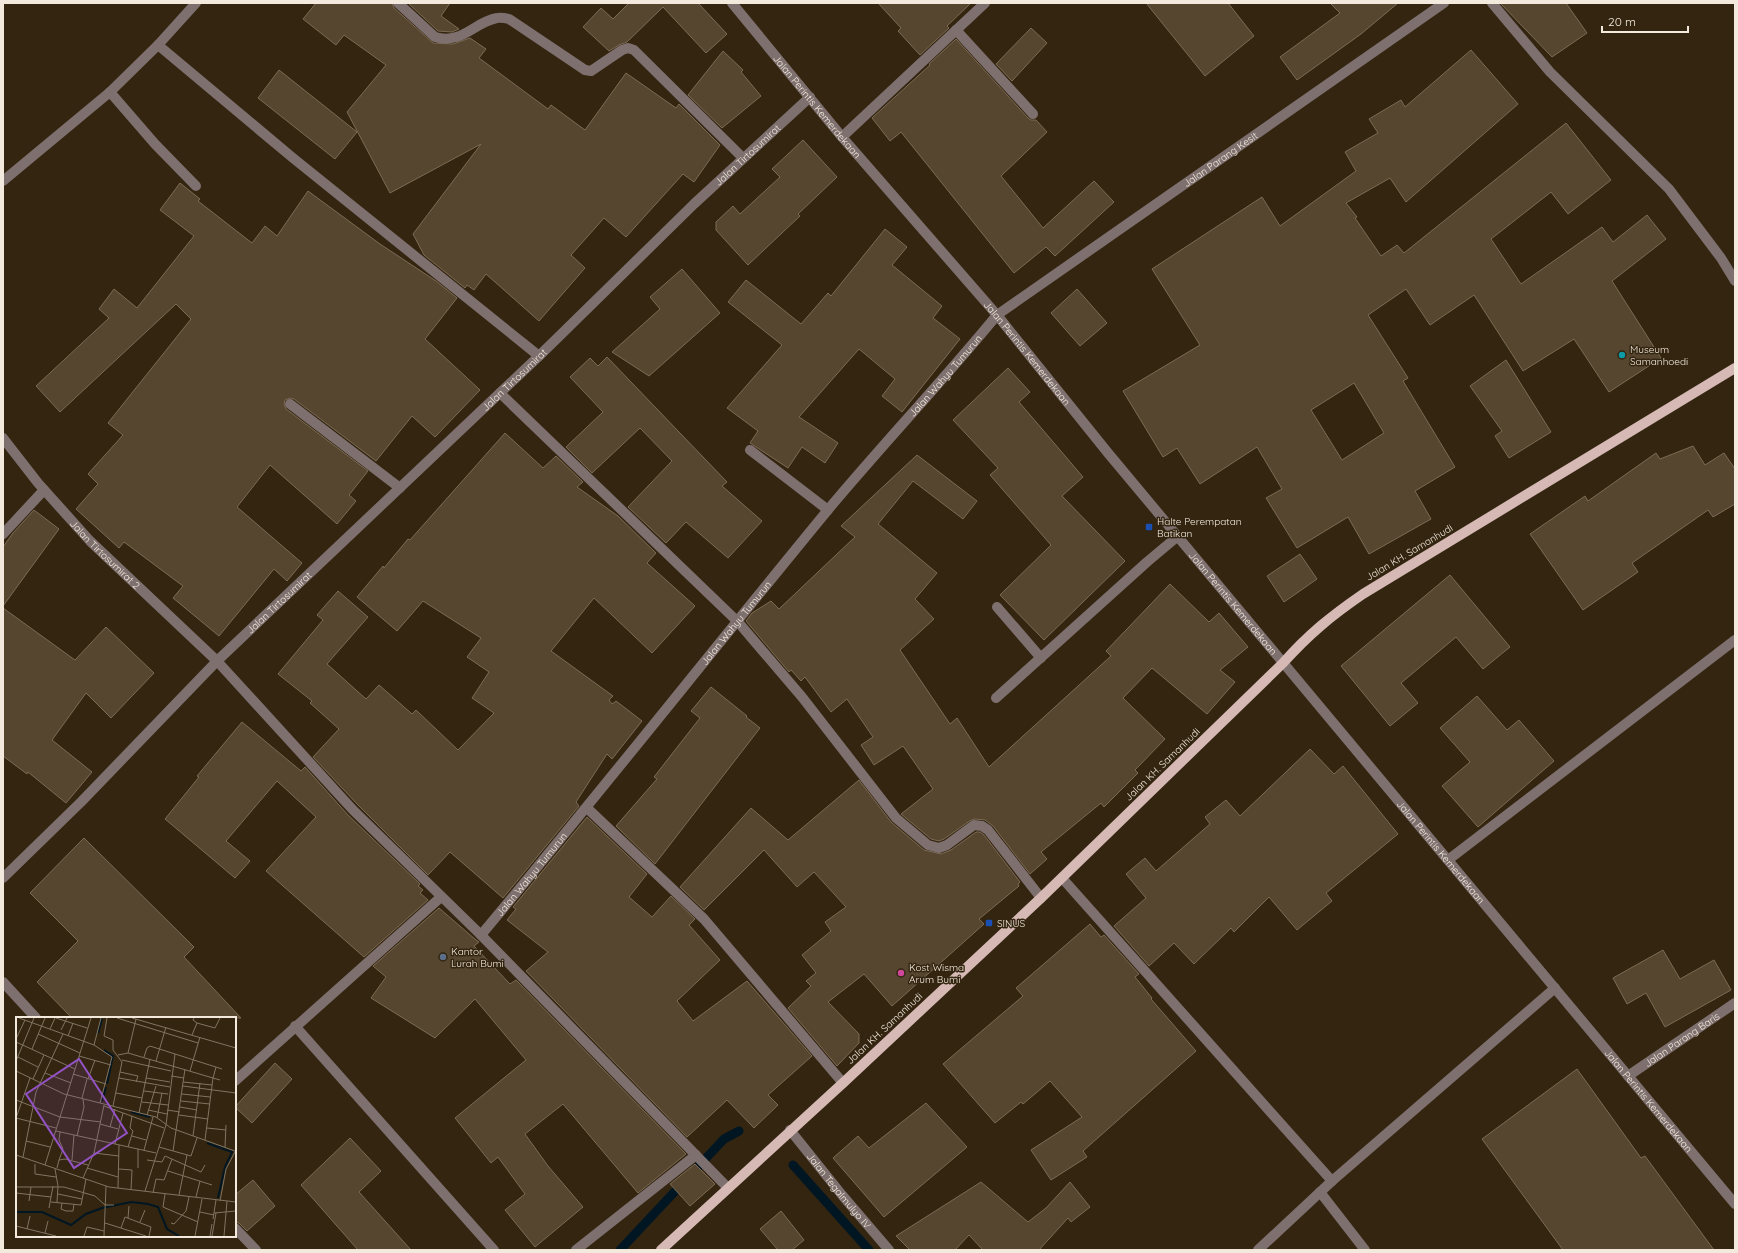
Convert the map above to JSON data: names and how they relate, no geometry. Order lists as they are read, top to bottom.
{
  "streets": {
    "main road": ["Jalan KH. Samanhudi"],
    "street": [
      "Jalan Perintis Kemerdekaan",
      "Jalan Tirtosumirat",
      "Jalan Parang Kesit",
      "Jalan Wahyu Tumurun",
      "Jalan Tirtosumirat 2",
      "Jalan Parang Baris",
      "Jalan Tegalmulyo IV"
    ]
  },
  "crossings": [
    ["Jalan Perintis Kemerdekaan", "Jalan Tirtosumirat"],
    ["Jalan Perintis Kemerdekaan", "Jalan Parang Kesit"],
    ["Jalan Perintis Kemerdekaan", "Jalan Wahyu Tumurun"],
    ["Jalan Perintis Kemerdekaan", "Jalan KH. Samanhudi"],
    ["Jalan Perintis Kemerdekaan", "Jalan Parang Baris"],
    ["Jalan Tirtosumirat", "Jalan Tirtosumirat 2"],
    ["Jalan Parang Kesit", "Jalan Wahyu Tumurun"],
    ["Jalan Wahyu Tumurun", "Jalan Tirtosumirat 2"],
    ["Jalan KH. Samanhudi", "Jalan Tirtosumirat 2"],
    ["Jalan KH. Samanhudi", "Jalan Tegalmulyo IV"]
  ],
  "places": {
    "other": ["Museum Samanhoedi", "Kantor Lurah Bumi", "Kost Wisma Arum Bumi"],
    "transit": ["Halte Perempatan Batikan", "SINUS"]
  },
  "scale_bar": "20 m"
}
